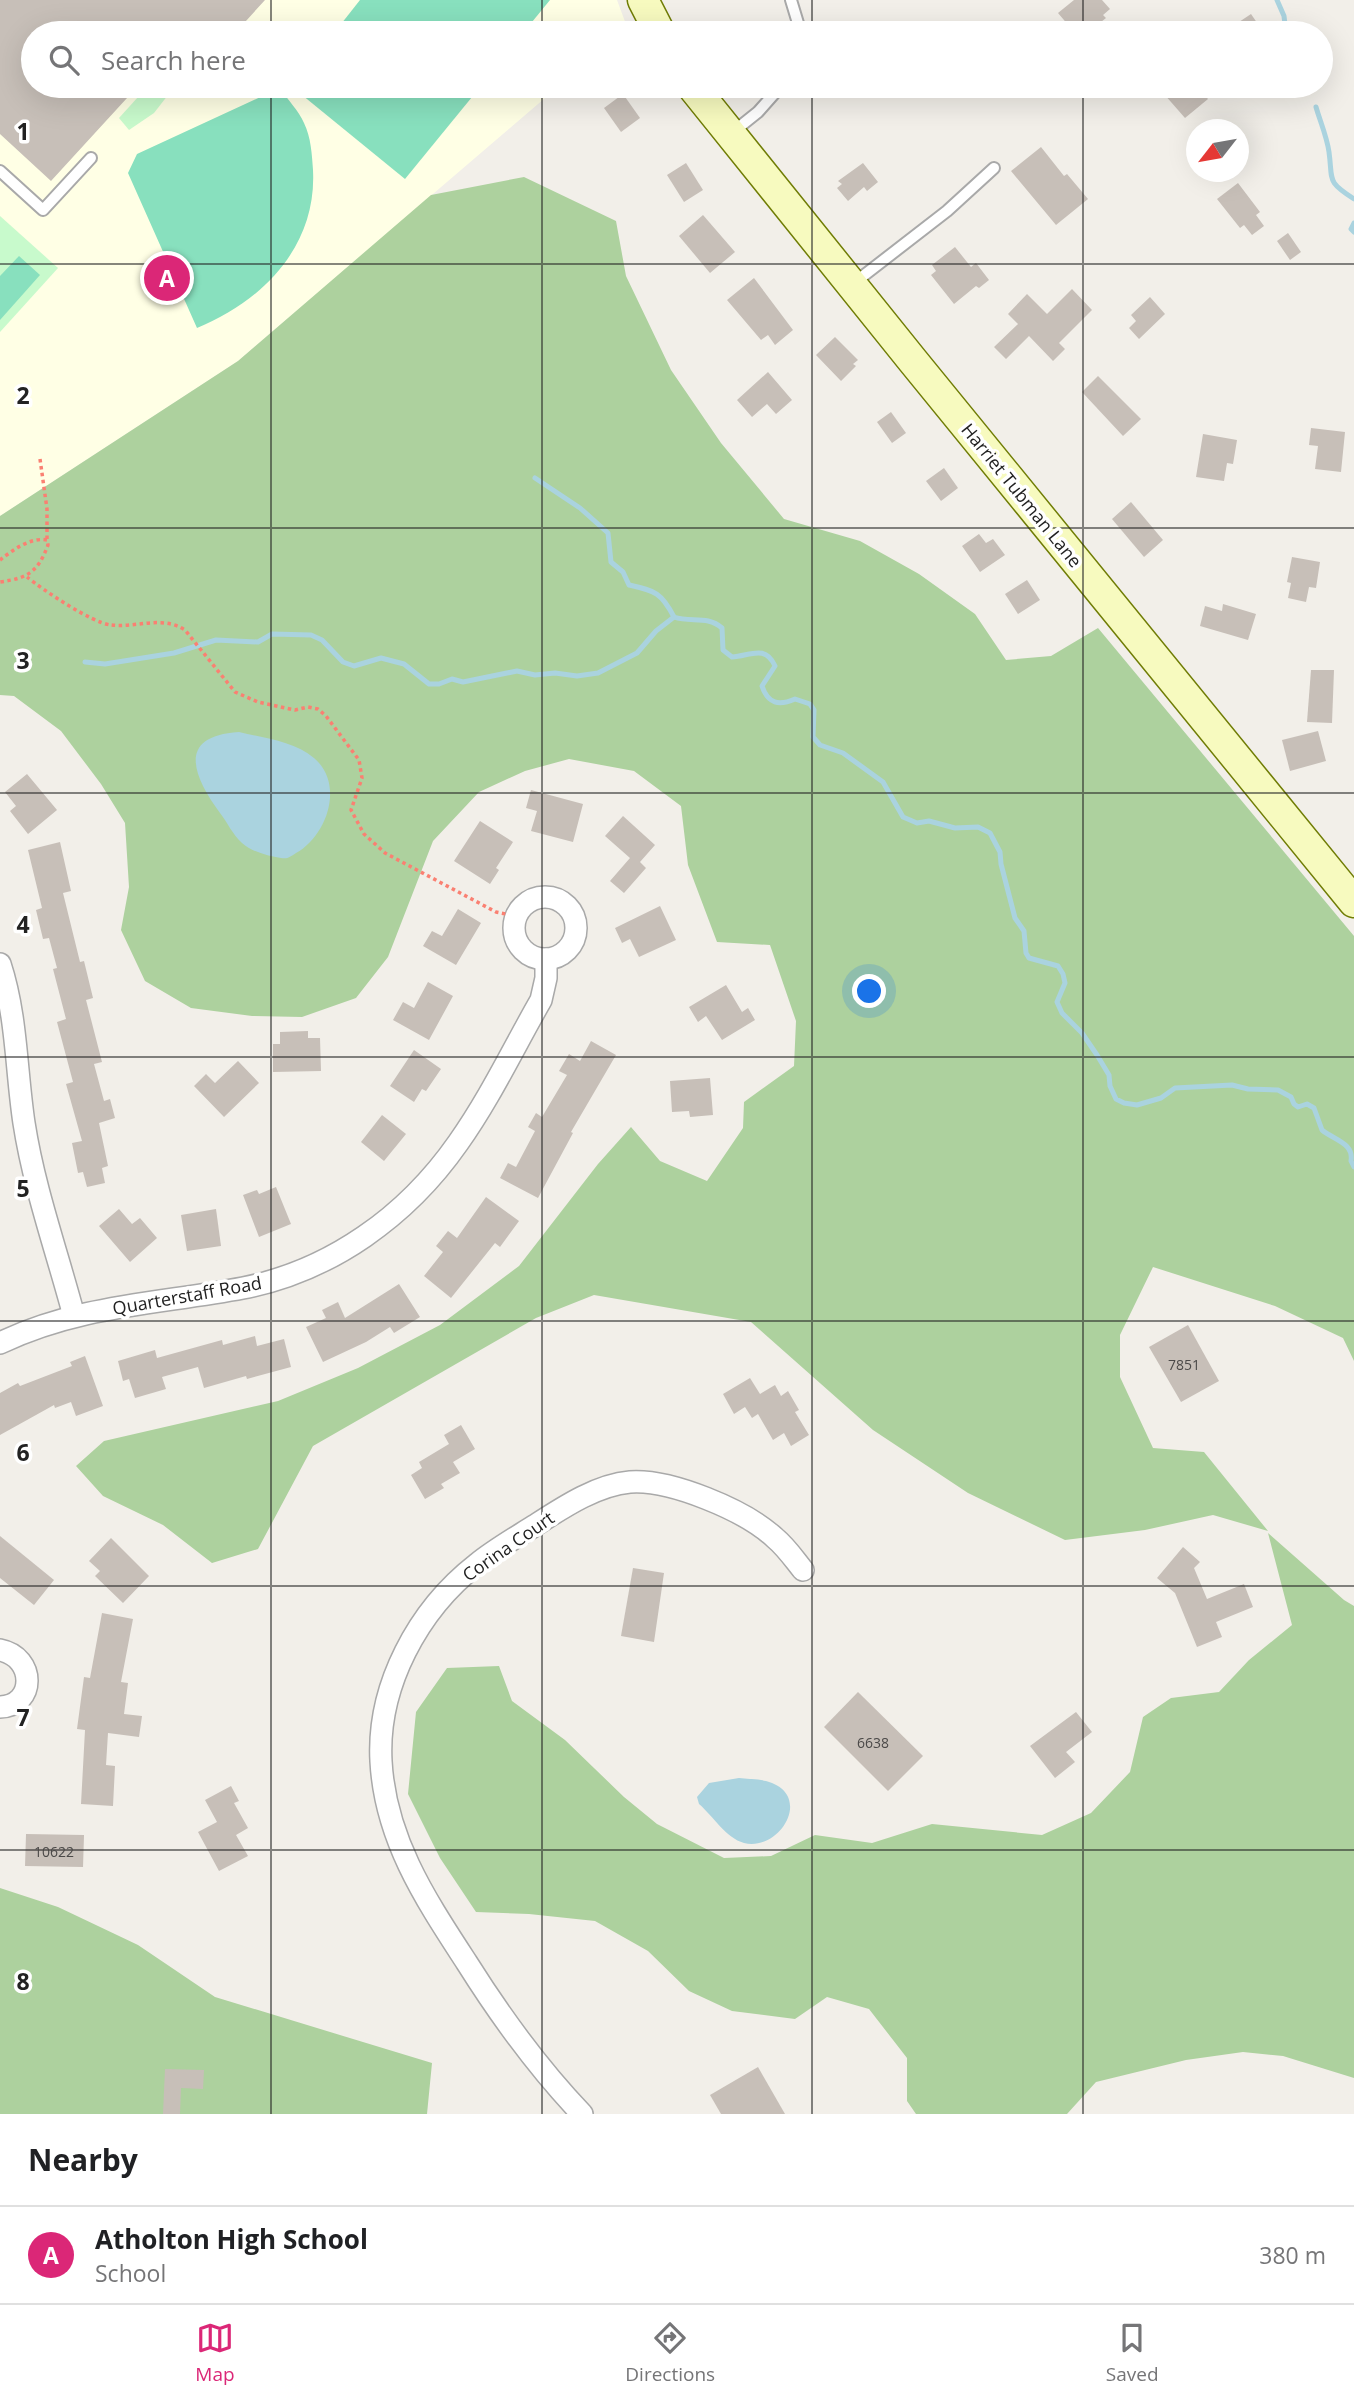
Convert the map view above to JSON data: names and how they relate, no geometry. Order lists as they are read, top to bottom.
{
  "streets": {
    "street": ["Harriet Tubman Lane", "Quarterstaff Road", "Corina Court"]
  },
  "house_numbers": ["7851", "6638", "10622"],
  "north": "bottom left",
  "page": {
    "search": "Search here",
    "pins": "A",
    "heading": "Nearby",
    "list": [
      {
        "mark": "A",
        "name": "Atholton High School",
        "note": "School",
        "value": "380 m"
      }
    ],
    "nav": ["Map", "Directions", "Saved"]
  },
  "grid": {
    "rows": [
      "1",
      "2",
      "3",
      "4",
      "5",
      "6",
      "7",
      "8"
    ]
  }
}
